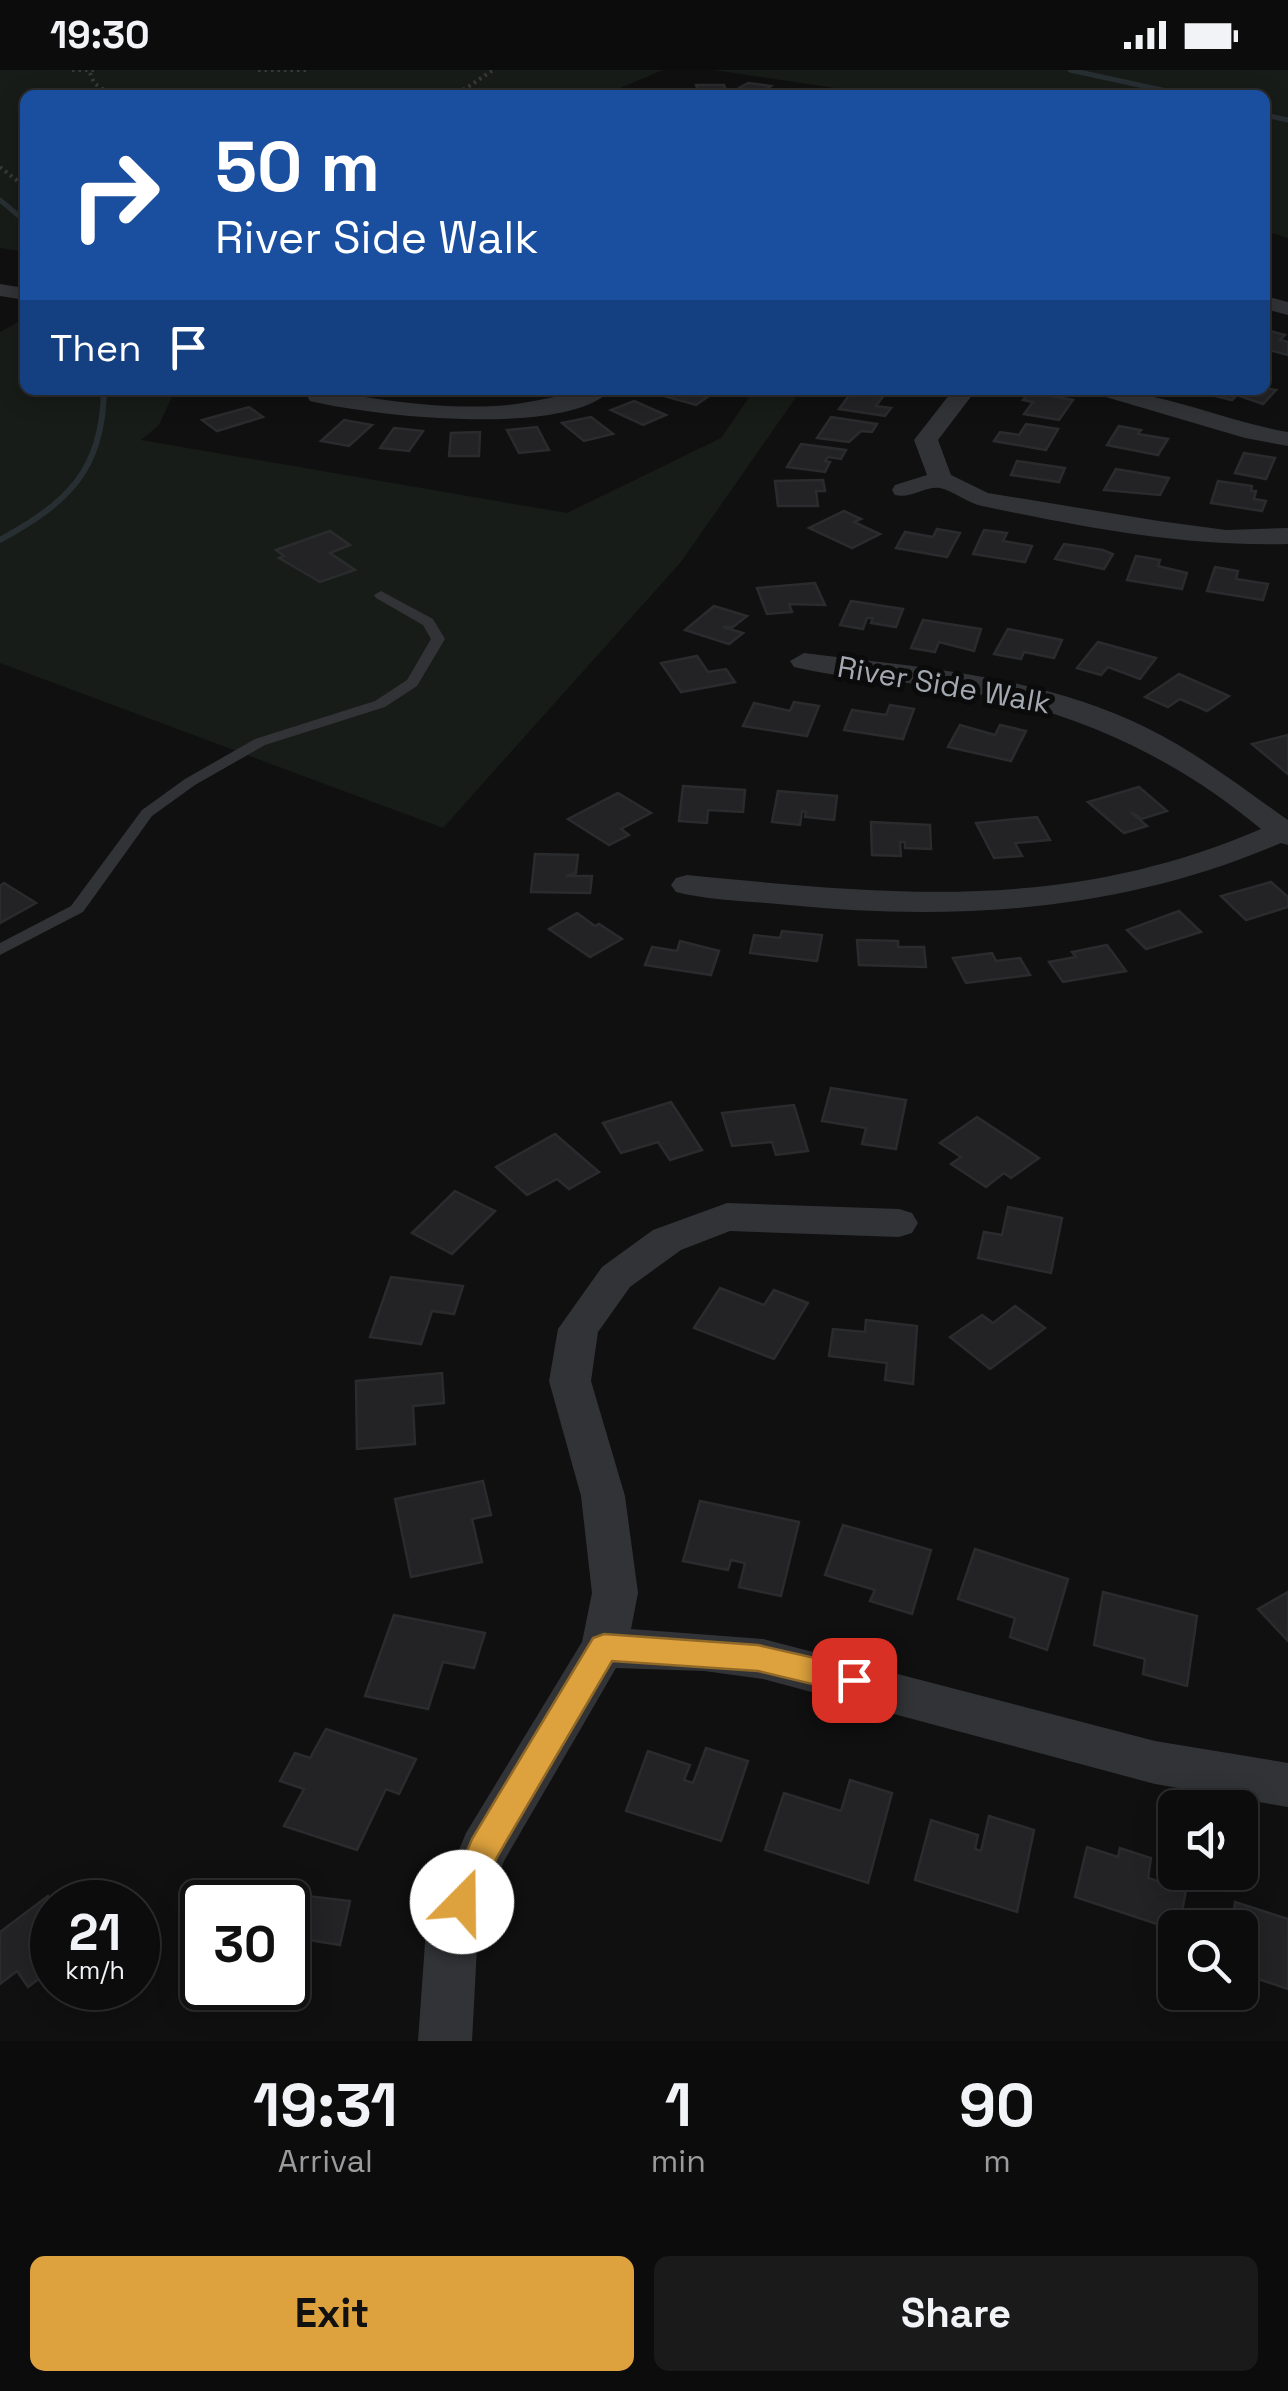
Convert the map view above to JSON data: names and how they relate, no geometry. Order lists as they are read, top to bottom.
{
  "streets": {
    "street": ["River Side Walk"]
  },
  "page": {
    "status": "19:30",
    "turn": ["50 m", "River Side Walk"],
    "then": "Then",
    "speed": "21 km/h",
    "limit": "30",
    "eta": [
      "19:31",
      "Arrival",
      "1",
      "min",
      "90",
      "m"
    ],
    "buttons": ["Exit", "Share"]
  }
}
